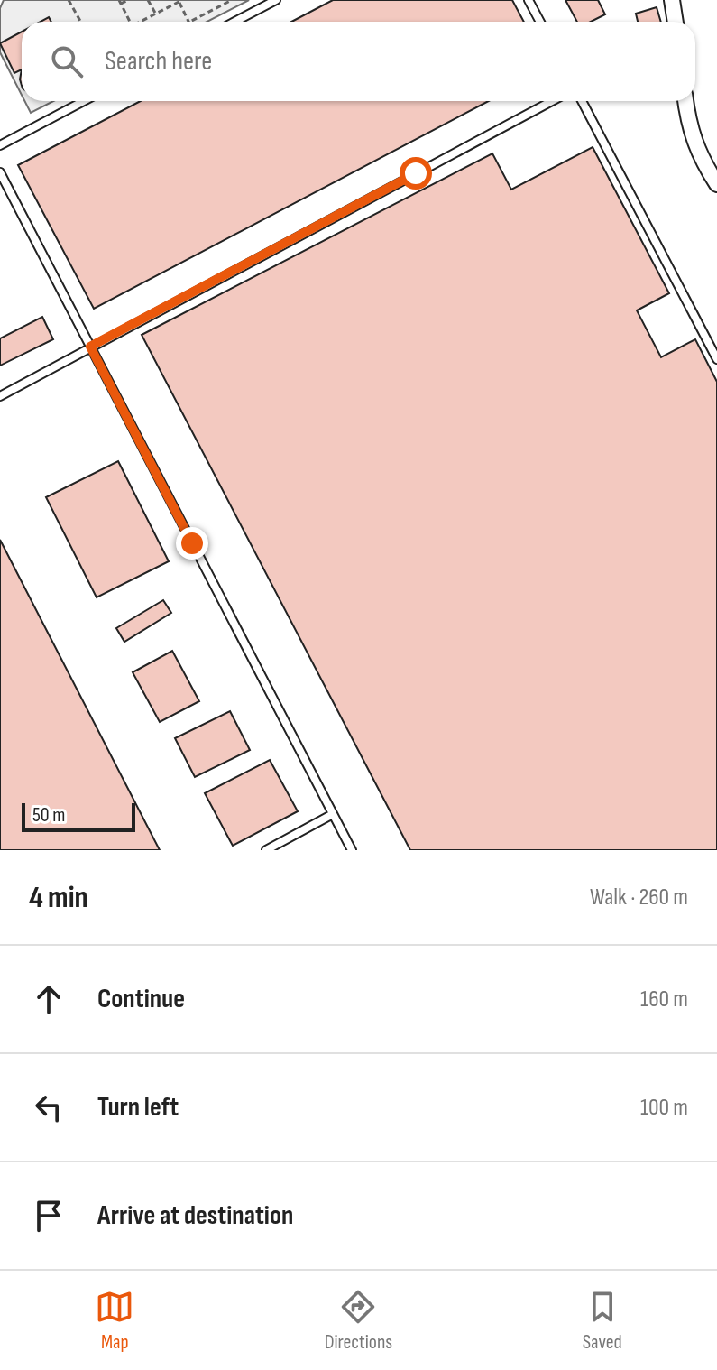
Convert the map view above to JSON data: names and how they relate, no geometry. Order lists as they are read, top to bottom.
{
  "scale_bar": "50 m",
  "page": {
    "search": "Search here",
    "scale": "50 m",
    "heading": ["4 min", "Walk · 260 m"],
    "list": [
      ["Continue", "160 m"],
      ["Turn left", "100 m"],
      "Arrive at destination"
    ],
    "nav": ["Map", "Directions", "Saved"]
  }
}
